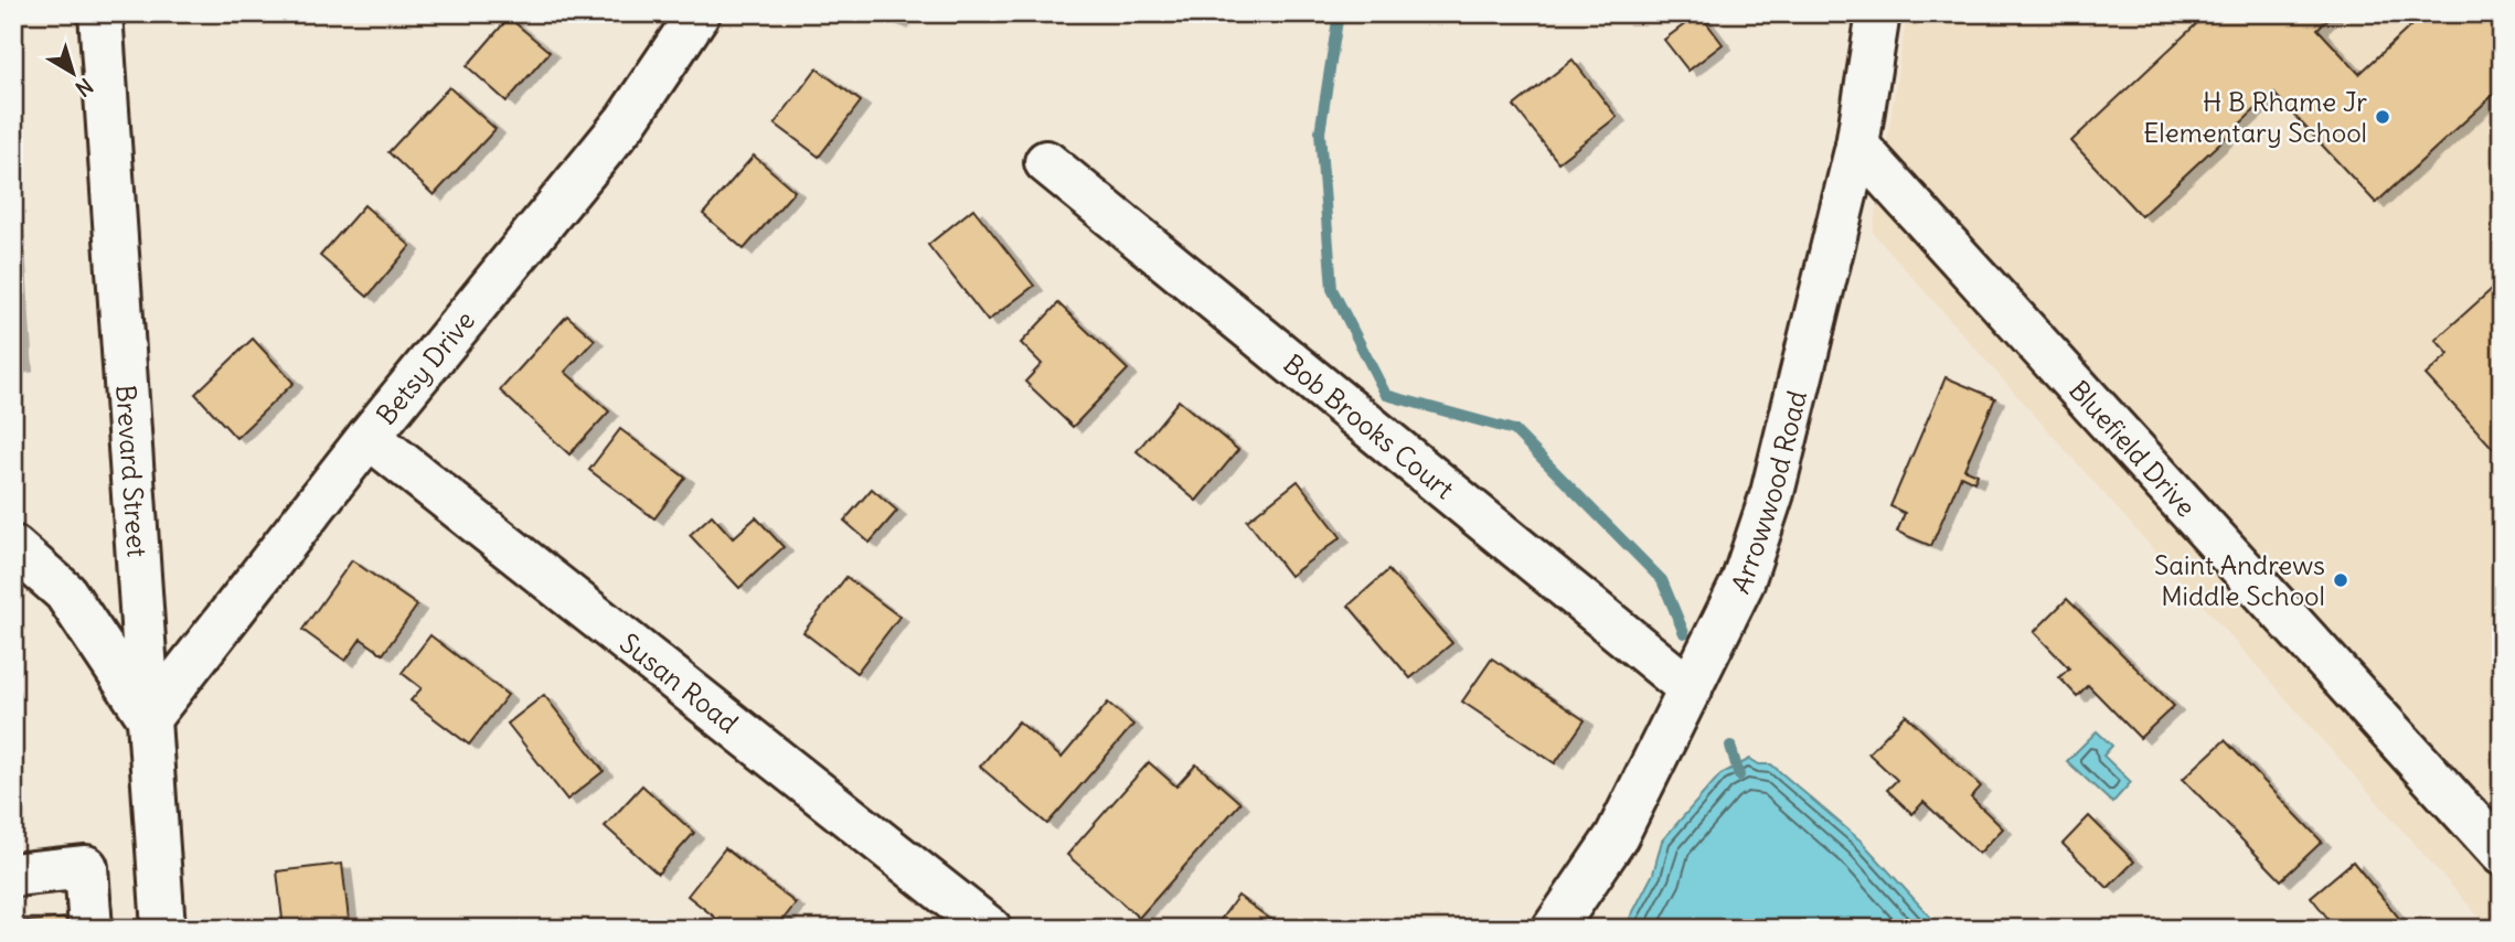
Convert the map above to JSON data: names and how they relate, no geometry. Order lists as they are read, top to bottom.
{
  "streets": {
    "street": [
      "Betsy Drive",
      "Bob Brooks Court",
      "Bluefield Drive",
      "Brevard Street",
      "Arrowwood Road",
      "Susan Road"
    ]
  },
  "crossings": [
    ["Betsy Drive", "Brevard Street"],
    ["Betsy Drive", "Susan Road"],
    ["Bob Brooks Court", "Arrowwood Road"],
    ["Bluefield Drive", "Arrowwood Road"]
  ],
  "places": ["H B Rhame Jr Elementary School", "Saint Andrews Middle School"],
  "north": "bottom right"
}
